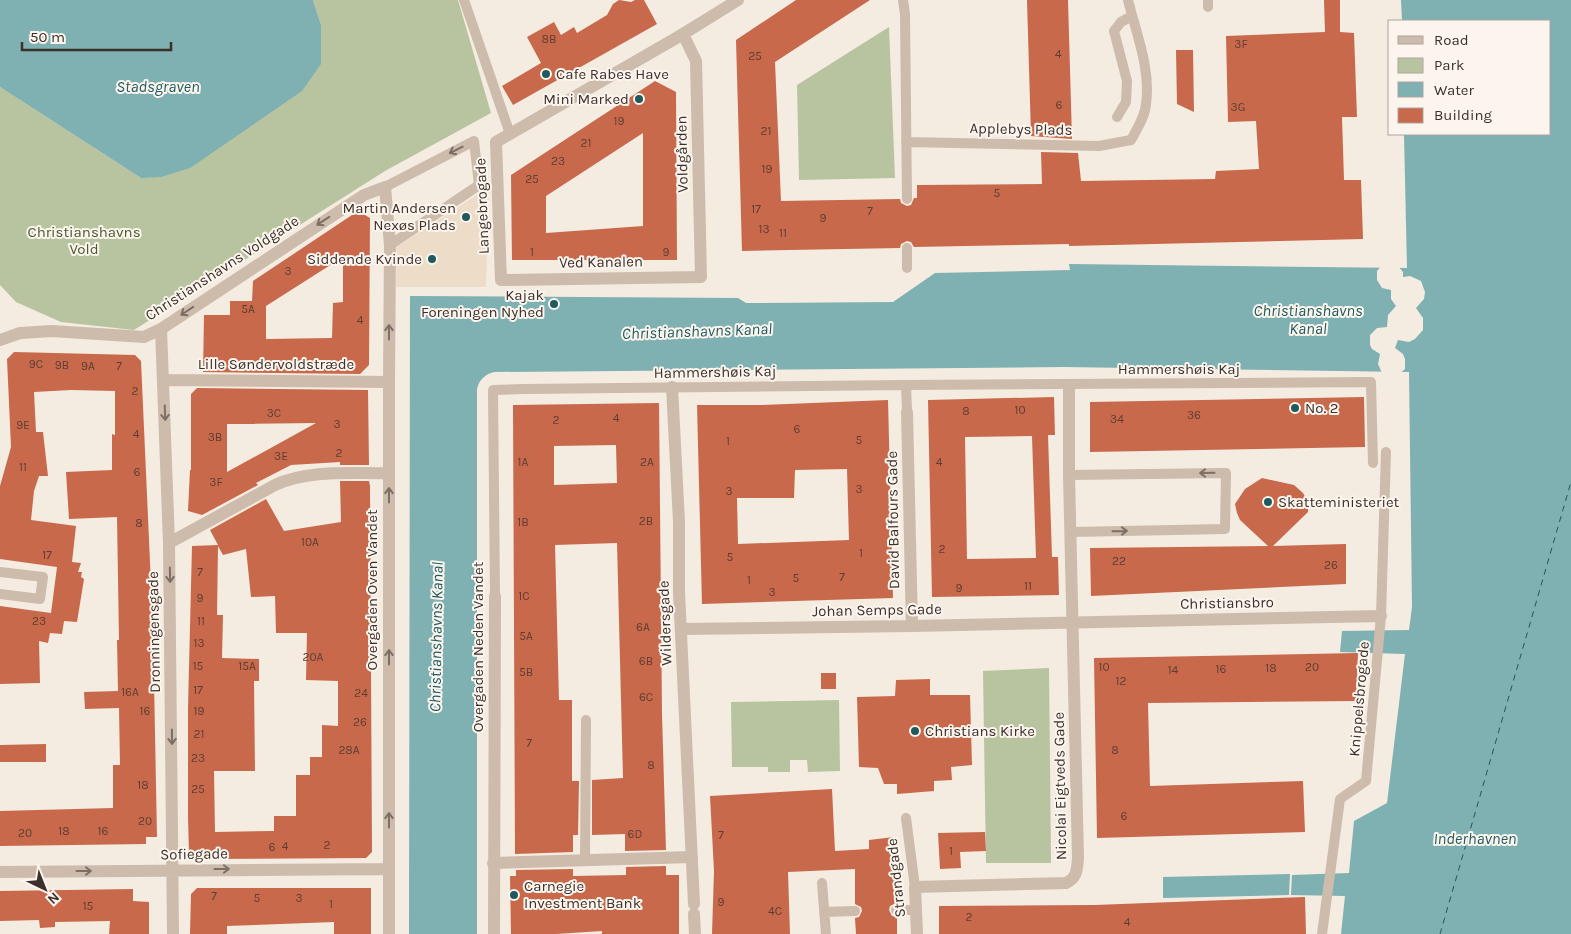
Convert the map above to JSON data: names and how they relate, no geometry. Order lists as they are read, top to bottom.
{
  "streets": {
    "street": [
      "Voldgården",
      "Langebrogade",
      "Ved Kanalen",
      "Christianshavns Voldgade",
      "Lille Søndervoldstræde",
      "David Balfours Gade",
      "Overgaden Oven Vandet",
      "Christiansbro",
      "Johan Semps Gade",
      "Wildersgade",
      "Dronningensgade",
      "Overgaden Neden Vandet",
      "Nicolai Eigtveds Gade",
      "Sofiegade",
      "Strandgade"
    ],
    "lane": ["Applebys Plads", "Hammershøis Kaj", "Knippelsbrogade"]
  },
  "crossings": [
    ["Voldgården", "Langebrogade"],
    ["Voldgården", "Ved Kanalen"],
    ["Langebrogade", "Ved Kanalen"],
    ["Christianshavns Voldgade", "Overgaden Oven Vandet"],
    ["Christianshavns Voldgade", "Dronningensgade"],
    ["Lille Søndervoldstræde", "Overgaden Oven Vandet"],
    ["Lille Søndervoldstræde", "Dronningensgade"],
    ["Hammershøis Kaj", "Wildersgade"],
    ["Hammershøis Kaj", "Overgaden Neden Vandet"],
    ["Hammershøis Kaj", "Nicolai Eigtveds Gade"],
    ["David Balfours Gade", "Johan Semps Gade"],
    ["Overgaden Oven Vandet", "Sofiegade"],
    ["Christiansbro", "Johan Semps Gade"],
    ["Christiansbro", "Knippelsbrogade"],
    ["Christiansbro", "Nicolai Eigtveds Gade"],
    ["Johan Semps Gade", "Wildersgade"],
    ["Johan Semps Gade", "Nicolai Eigtveds Gade"],
    ["Dronningensgade", "Sofiegade"],
    ["Nicolai Eigtveds Gade", "Strandgade"]
  ],
  "one_way": [
    "Christianshavns Voldgade",
    "Overgaden Oven Vandet",
    "Dronningensgade",
    "Sofiegade"
  ],
  "water": ["Stadsgraven", "Christianshavns Kanal", "Inderhavnen"],
  "parks": ["Christianshavns Vold"],
  "places": [
    "Cafe Rabes Have",
    "Mini Marked",
    "Martin Andersen Nexøs Plads",
    "Siddende Kvinde",
    "Kajak Foreningen Nyhed",
    "No. 2",
    "Skatteministeriet",
    "Christians Kirke",
    "Carnegie Investment Bank"
  ],
  "house_numbers": [
    "8B",
    "3F",
    "4",
    "25",
    "6",
    "3G",
    "19",
    "21",
    "21",
    "23",
    "19",
    "25",
    "5",
    "17",
    "7",
    "9",
    "13",
    "11",
    "1",
    "9",
    "3",
    "5A",
    "4",
    "9C",
    "9B",
    "9A",
    "7",
    "2",
    "10",
    "8",
    "3C",
    "36",
    "4",
    "34",
    "2",
    "3",
    "9E",
    "6",
    "4",
    "3B",
    "5",
    "1",
    "2",
    "3E",
    "1A",
    "2A",
    "4",
    "11",
    "6",
    "3F",
    "3",
    "3",
    "2B",
    "1B",
    "8",
    "10A",
    "2",
    "1",
    "17",
    "5",
    "22",
    "26",
    "7",
    "7",
    "5",
    "1",
    "11",
    "9",
    "3",
    "1C",
    "9",
    "23",
    "11",
    "6A",
    "5A",
    "13",
    "20A",
    "6B",
    "15",
    "15A",
    "10",
    "20",
    "18",
    "16",
    "14",
    "5B",
    "12",
    "17",
    "16A",
    "24",
    "6C",
    "16",
    "19",
    "26",
    "21",
    "7",
    "28A",
    "8",
    "23",
    "8",
    "18",
    "25",
    "6",
    "20",
    "18",
    "16",
    "20",
    "6D",
    "7",
    "2",
    "4",
    "6",
    "1",
    "7",
    "5",
    "3",
    "9",
    "1",
    "15",
    "4C",
    "2",
    "4"
  ],
  "legend": [
    "Road",
    "Park",
    "Water",
    "Building"
  ],
  "scale_bar": "50 m",
  "north": "bottom right"
}
